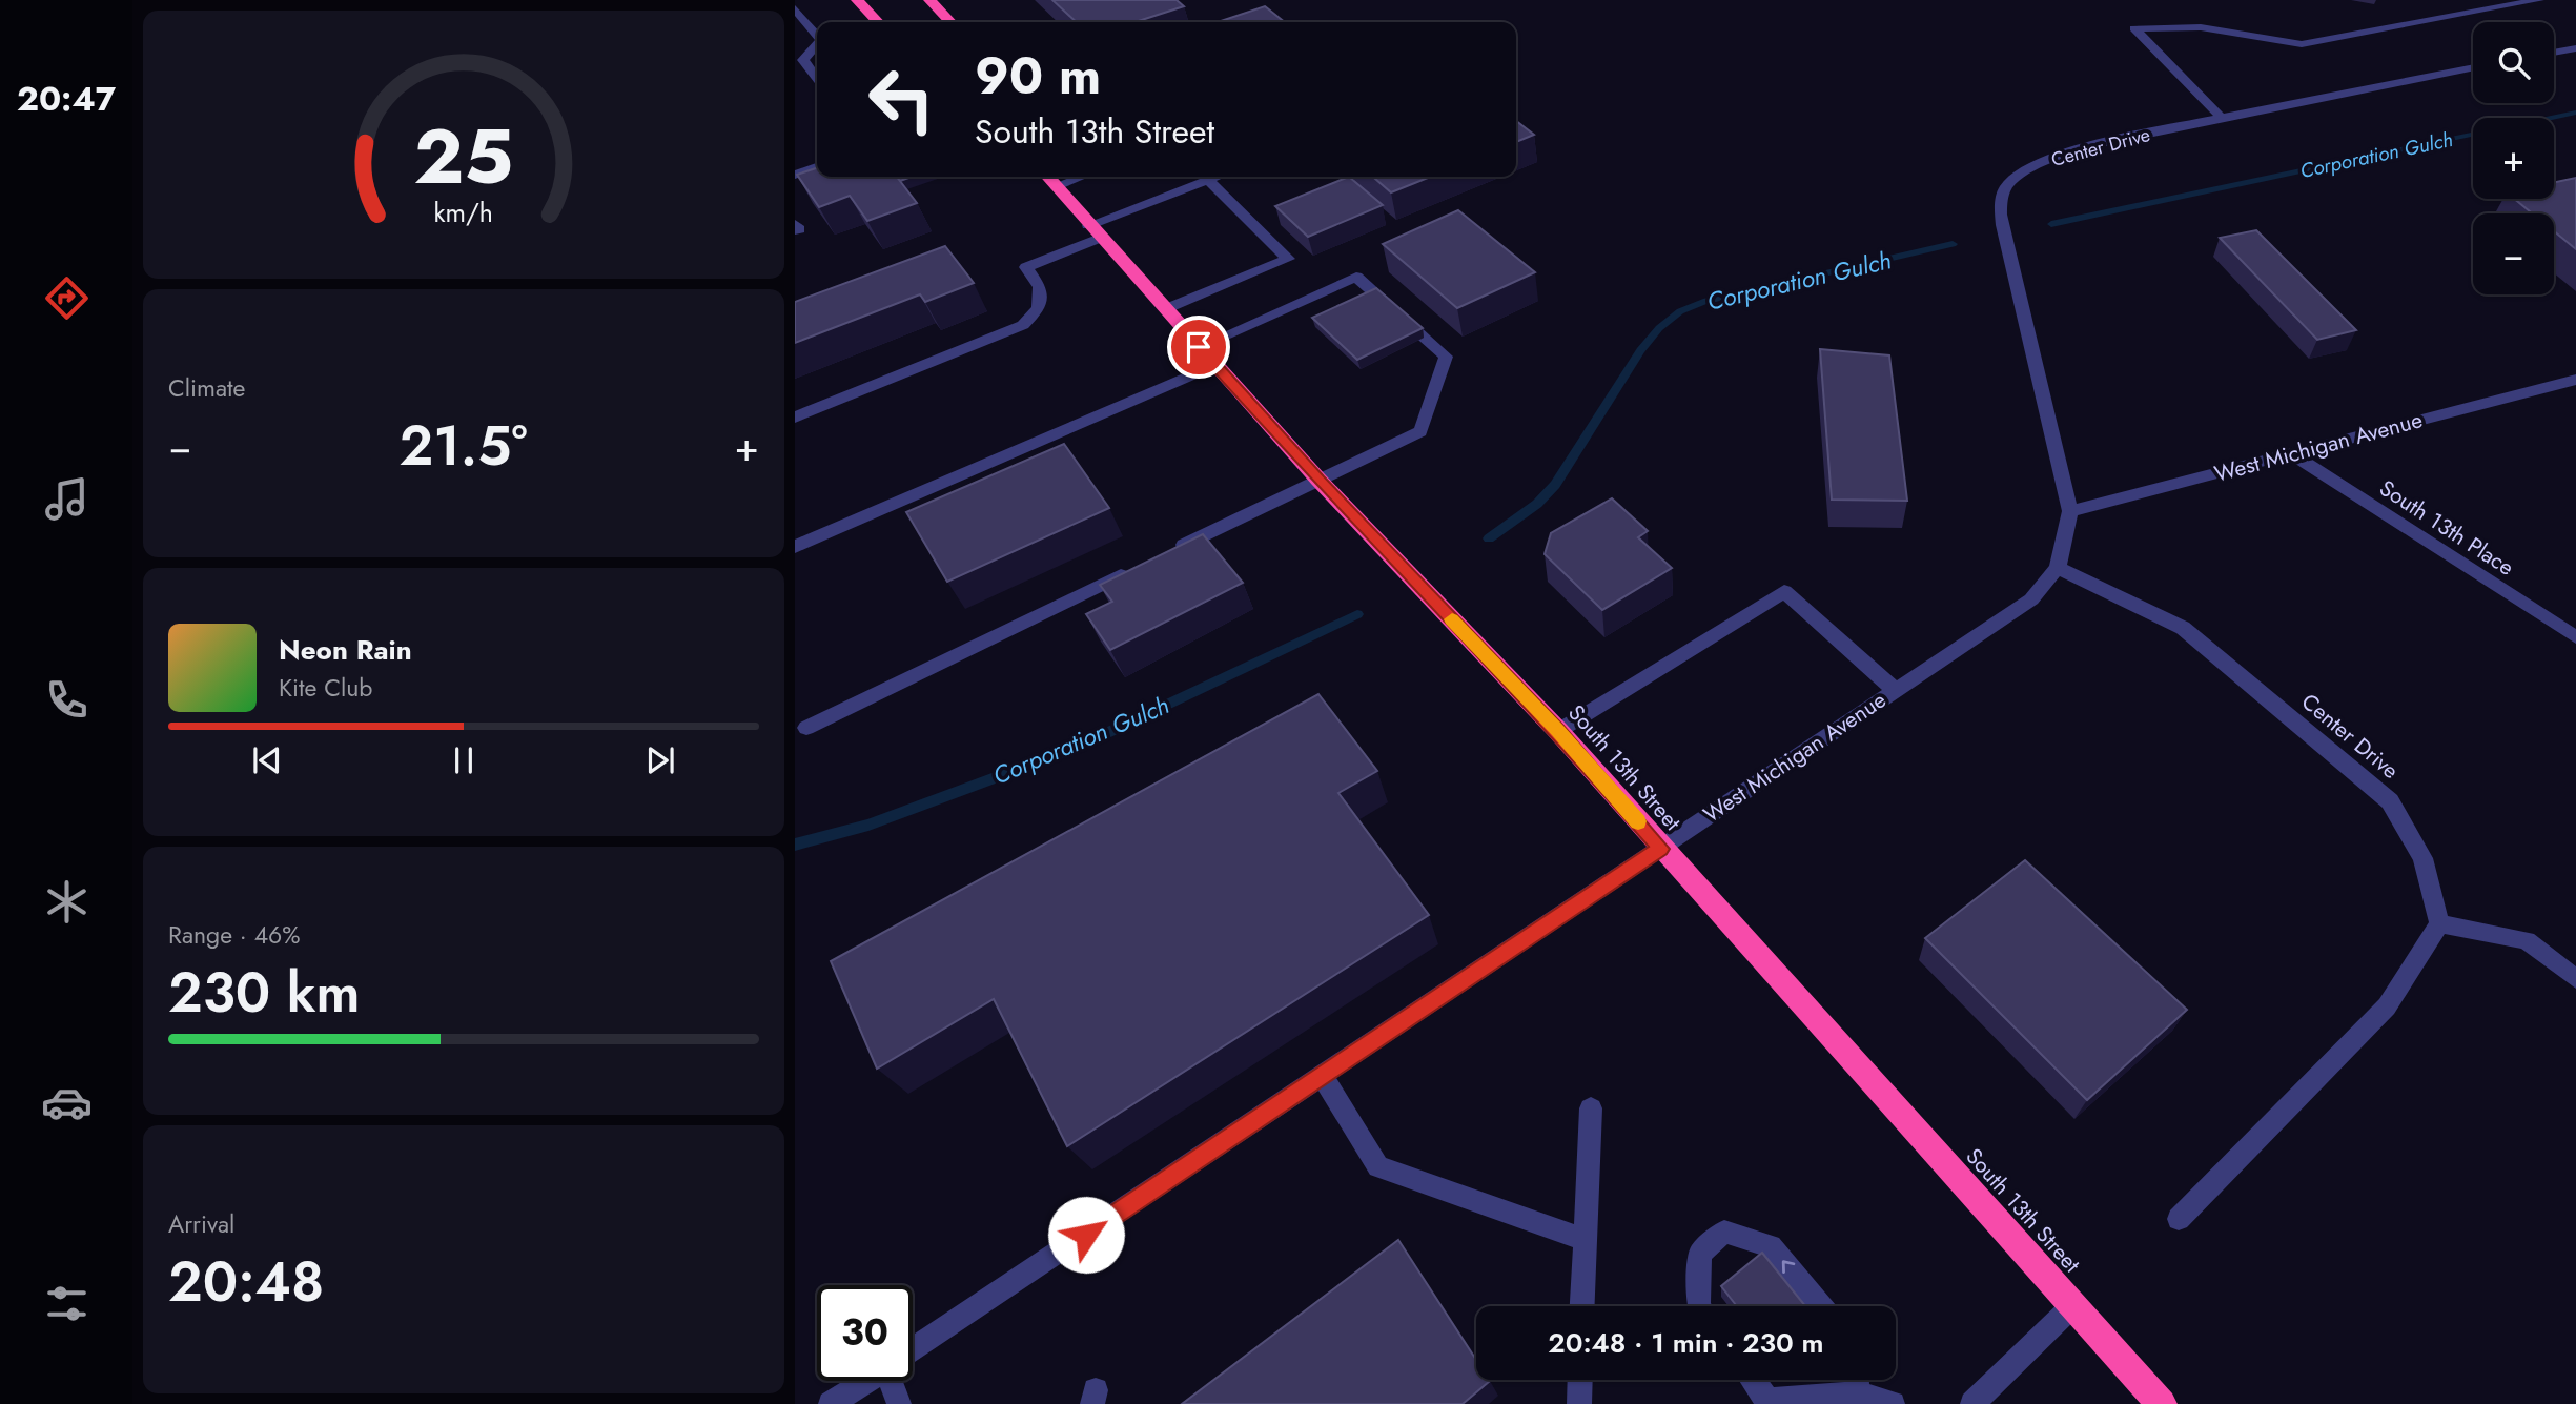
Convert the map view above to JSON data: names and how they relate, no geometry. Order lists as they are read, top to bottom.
{
  "streets": {
    "highway": ["South 13th Street"],
    "street": ["Center Drive", "West Michigan Avenue", "South 13th Place"]
  },
  "crossings": [
    ["Center Drive", "West Michigan Avenue"],
    ["West Michigan Avenue", "South 13th Place"],
    ["West Michigan Avenue", "South 13th Street"]
  ],
  "water": ["Corporation Gulch"],
  "page": {
    "tabs": "20:47",
    "map_buttons": ["+", "−"],
    "turn": ["90 m", "South 13th Street"],
    "tile": [
      "Climate",
      ["Range · 46%", "230 km"],
      ["Arrival", "20:48"]
    ],
    "heat": ["−", "21.5°", "+"],
    "song": ["Neon Rain", "Kite Club"],
    "limit": "30",
    "trip": "20:48 · 1 min · 230 m",
    "gauge": ["25", "km/h"]
  }
}
